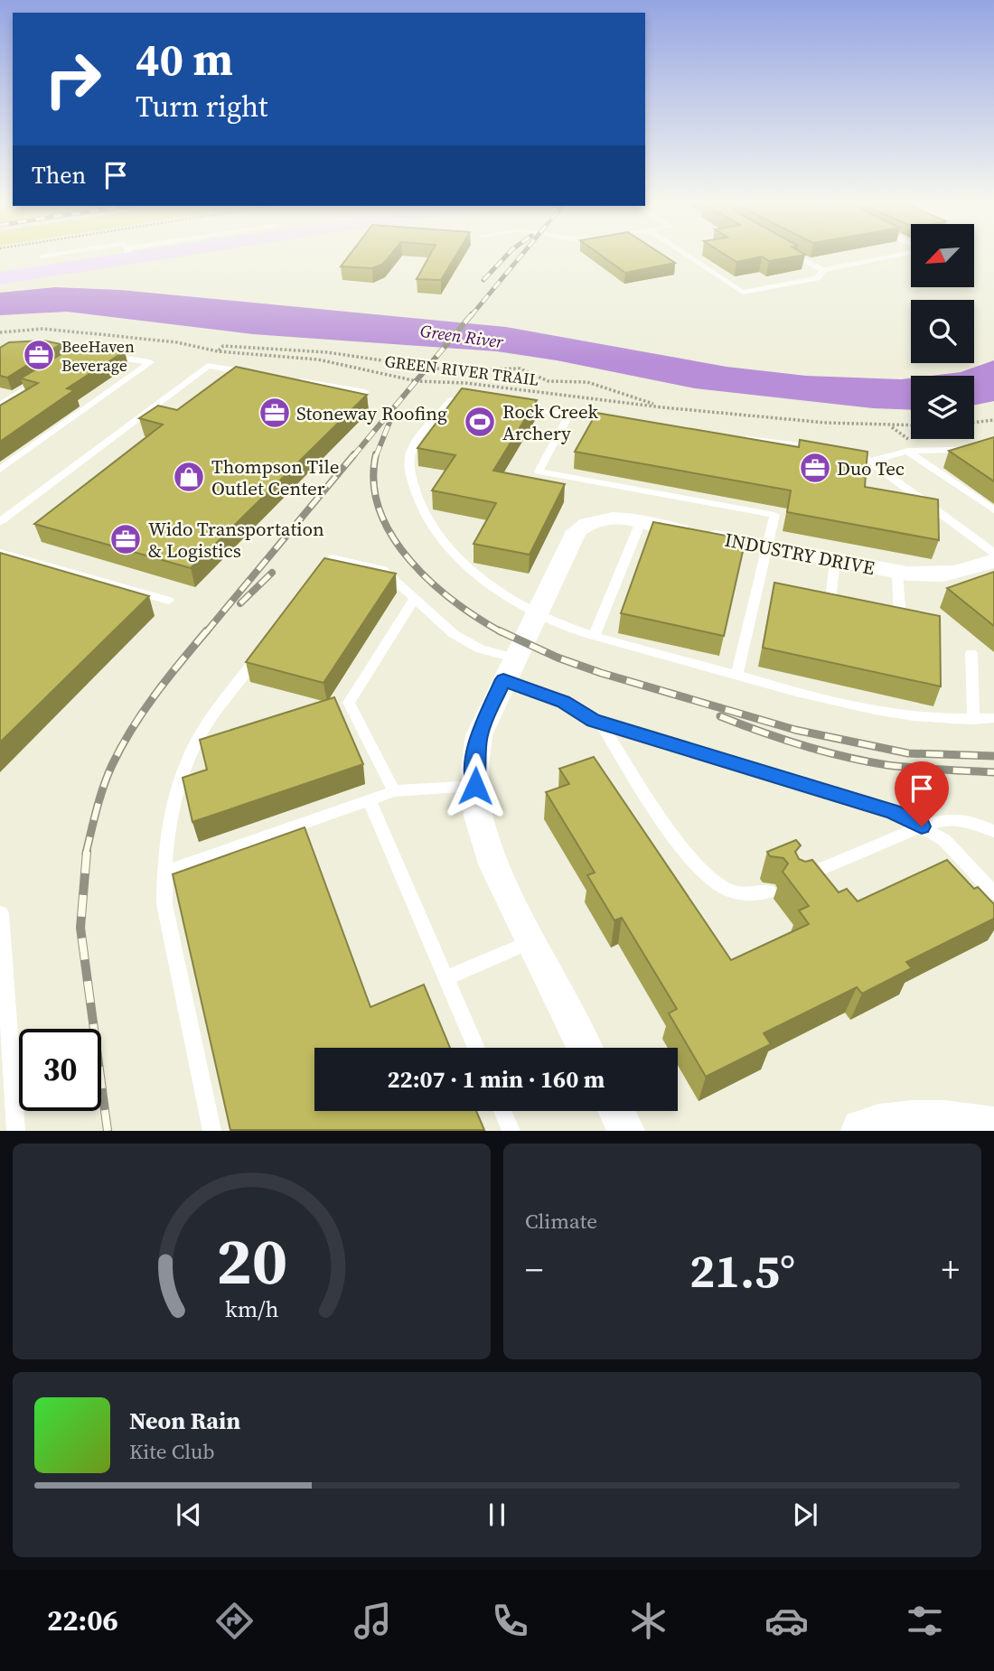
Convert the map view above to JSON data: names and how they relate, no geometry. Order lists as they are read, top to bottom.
{
  "streets": {
    "street": ["INDUSTRY DRIVE"],
    "path": ["GREEN RIVER TRAIL"]
  },
  "water": ["Green River"],
  "places": {
    "office": [
      "BeeHaven Beverage",
      "Stoneway Roofing",
      "Duo Tec",
      "Wido Transportation & Logistics"
    ],
    "sports": ["Rock Creek Archery"],
    "shop": ["Thompson Tile Outlet Center"]
  },
  "north": "bottom left",
  "page": {
    "turn": ["40 m", "Turn right"],
    "then": "Then",
    "limit": "30",
    "trip": "22:07 · 1 min · 160 m",
    "tile": "Climate",
    "heat": ["−", "21.5°", "+"],
    "song": ["Neon Rain", "Kite Club"],
    "tabs": "22:06",
    "gauge": ["20", "km/h"]
  }
}
